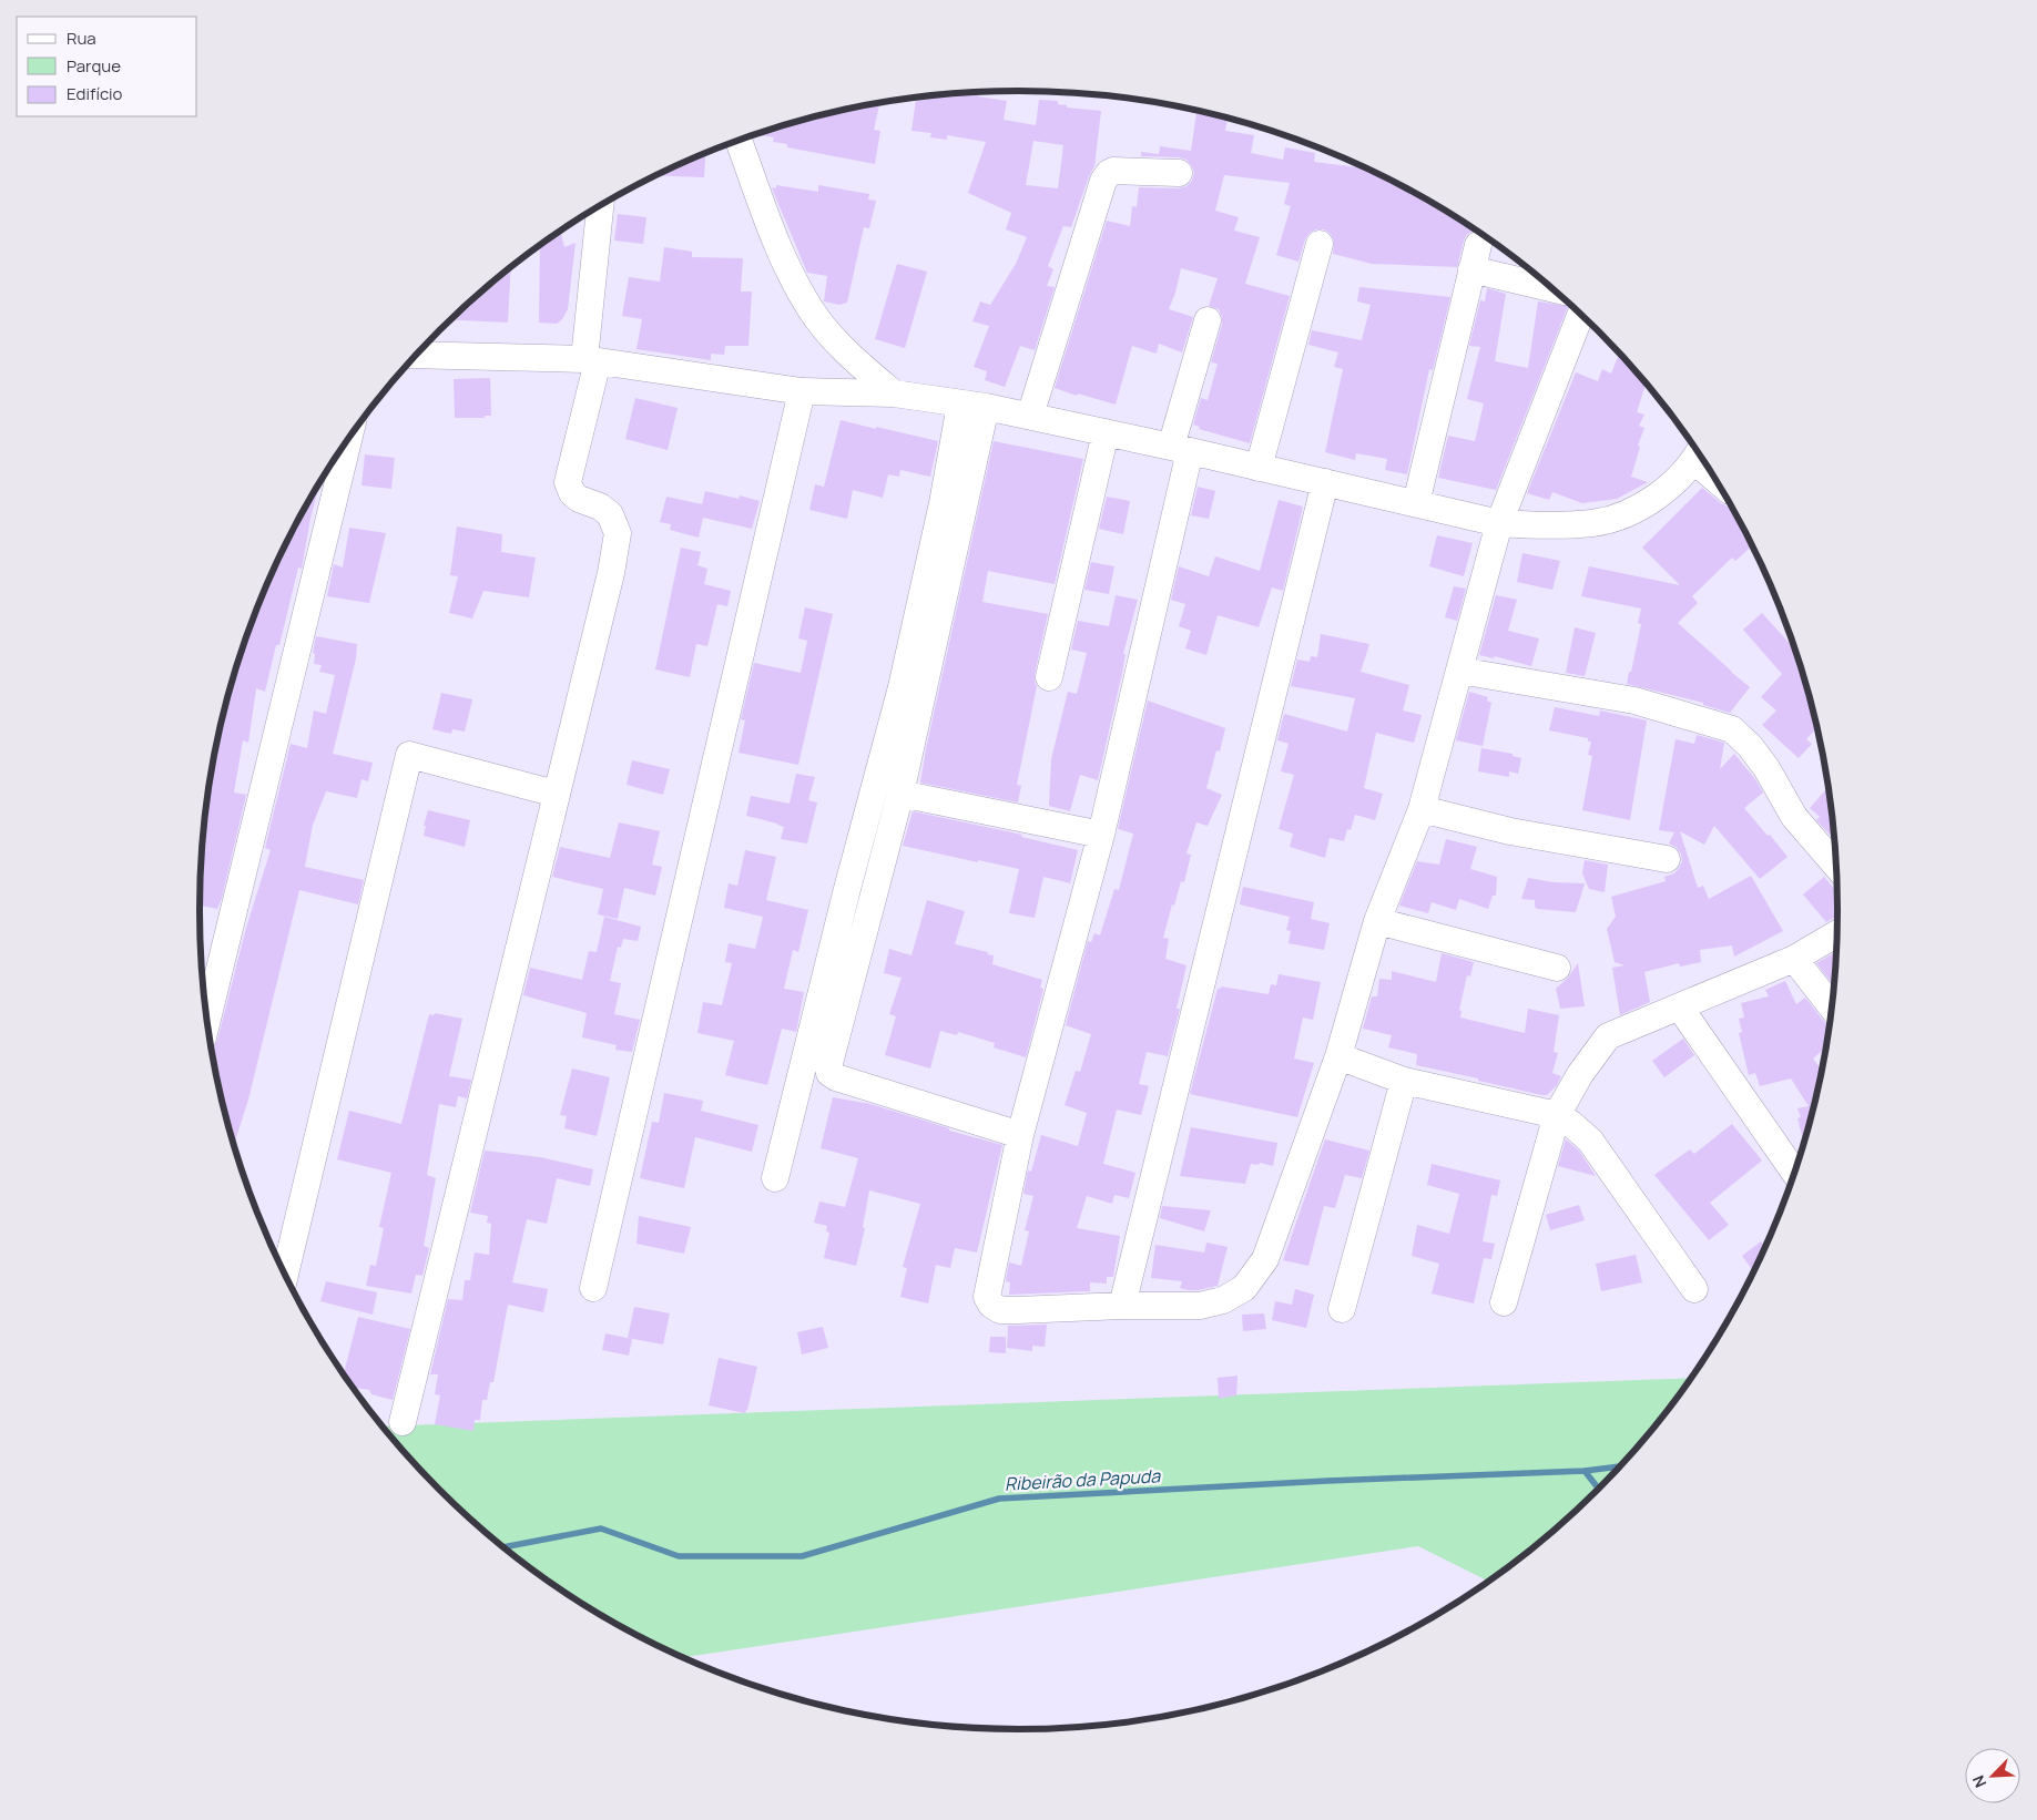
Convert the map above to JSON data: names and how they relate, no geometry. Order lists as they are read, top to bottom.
{
  "water": ["Ribeirão da Papuda"],
  "legend": ["Rua", "Parque", "Edifício"],
  "north": "bottom left"
}
